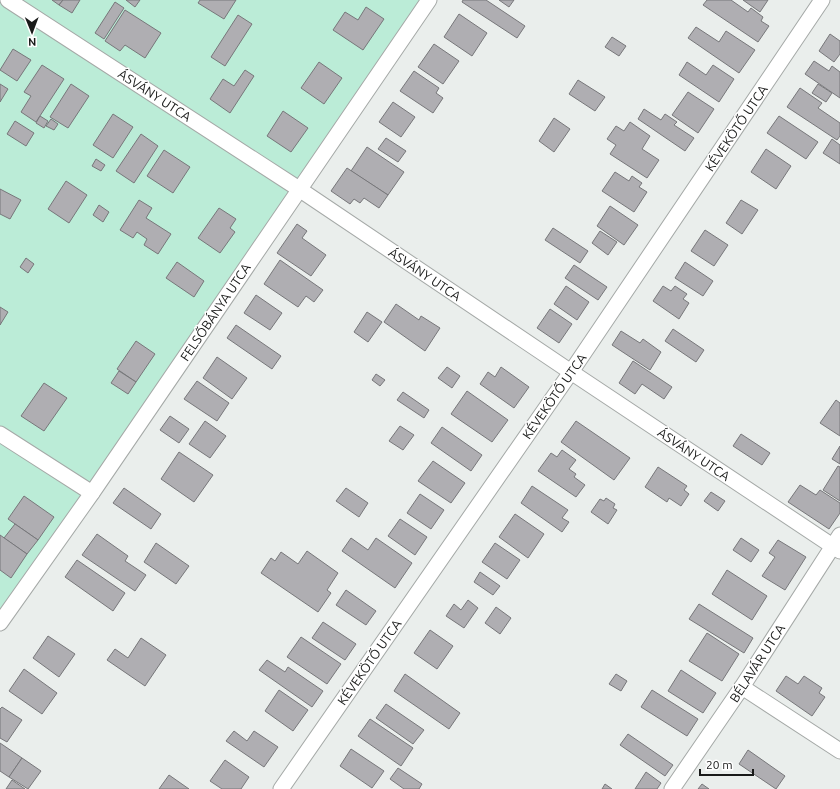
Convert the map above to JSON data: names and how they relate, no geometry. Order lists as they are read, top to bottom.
{
  "streets": {
    "street": [
      "ÁSVÁNY UTCA",
      "KÉVEKÖTŐ UTCA",
      "FELSŐBÁNYA UTCA",
      "BÉLAVÁR UTCA"
    ]
  },
  "crossings": [
    ["ÁSVÁNY UTCA", "KÉVEKÖTŐ UTCA"],
    ["ÁSVÁNY UTCA", "FELSŐBÁNYA UTCA"],
    ["ÁSVÁNY UTCA", "BÉLAVÁR UTCA"]
  ],
  "scale_bar": "20 m",
  "north": "bottom"
}
